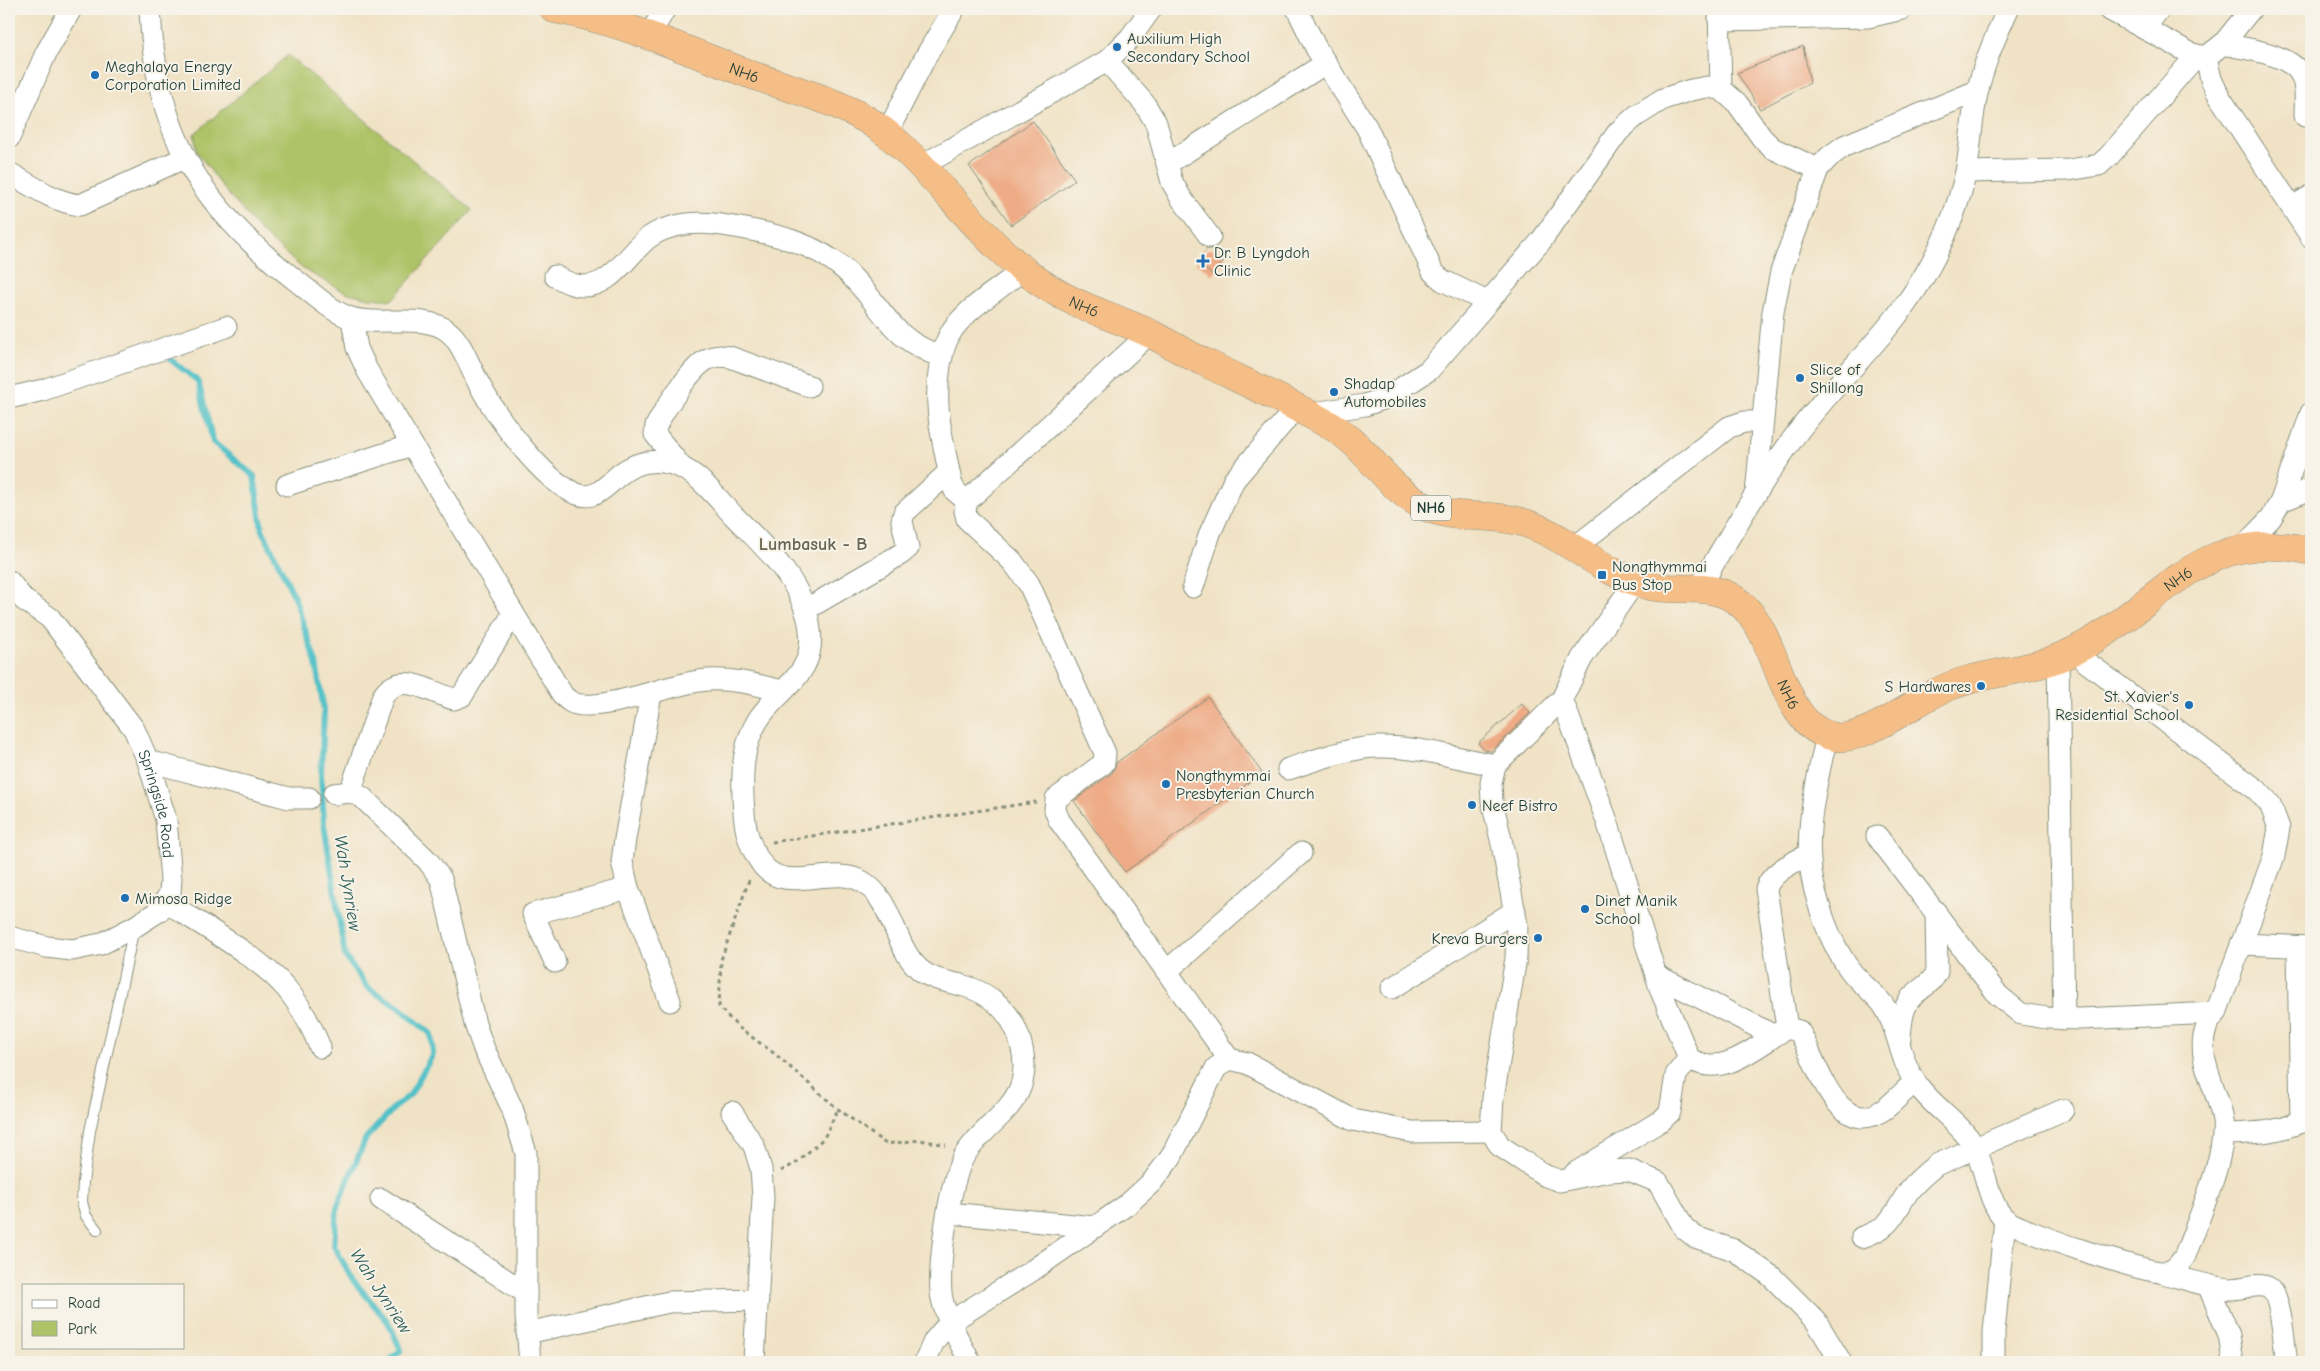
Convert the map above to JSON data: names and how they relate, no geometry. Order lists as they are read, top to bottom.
{
  "streets": {
    "highway": ["NH6"],
    "street": ["Springside Road"]
  },
  "districts": ["Lumbasuk - B"],
  "water": ["Wah Jynriew"],
  "places": {
    "other": [
      "Auxilium High Secondary School",
      "Meghalaya Energy Corporation Limited",
      "Slice of Shillong",
      "Shadap Automobiles",
      "S Hardwares",
      "St. Xavier's Residential School",
      "Nongthymmai Presbyterian Church",
      "Neef Bistro",
      "Mimosa Ridge",
      "Dinet Manik School",
      "Kreva Burgers"
    ],
    "health": ["Dr. B Lyngdoh Clinic"],
    "transit": ["Nongthymmai Bus Stop"]
  },
  "legend": ["Road", "Park"]
}
